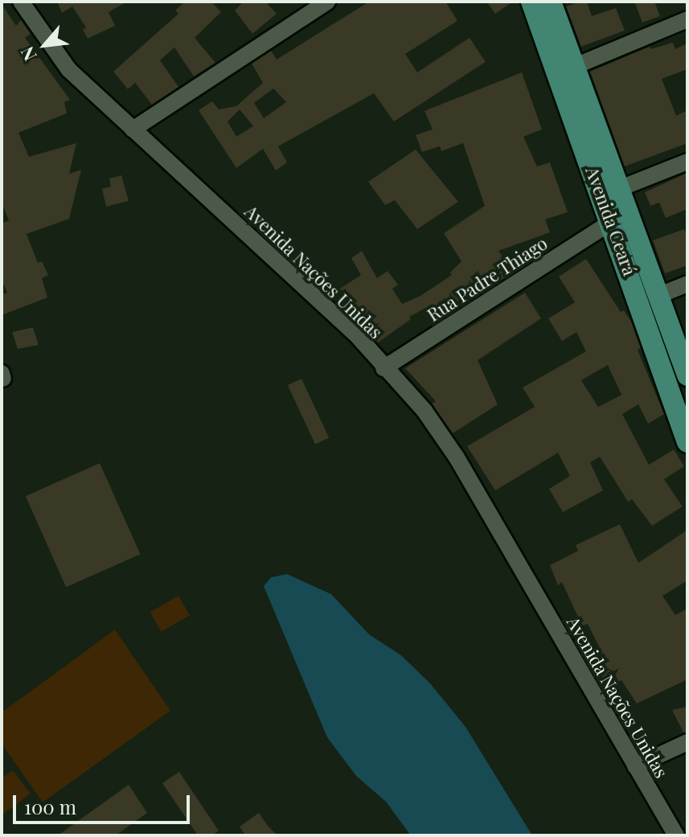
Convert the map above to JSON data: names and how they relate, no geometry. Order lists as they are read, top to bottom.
{
  "streets": {
    "main road": ["Avenida Ceará"],
    "street": ["Avenida Nações Unidas", "Rua Padre Thiago"]
  },
  "crossings": [
    ["Avenida Ceará", "Rua Padre Thiago"],
    ["Avenida Nações Unidas", "Rua Padre Thiago"]
  ],
  "scale_bar": "100 m",
  "north": "bottom left"
}
